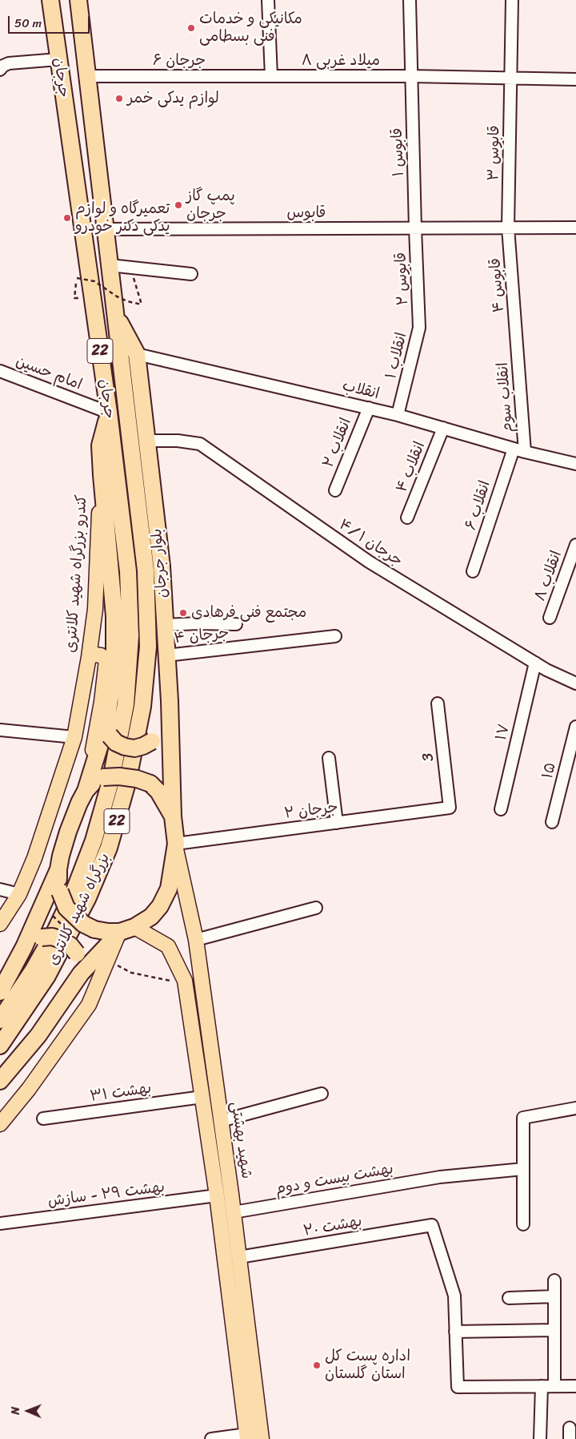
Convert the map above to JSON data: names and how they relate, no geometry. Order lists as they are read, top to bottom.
{
  "streets": {
    "highway": [
      "جرجان",
      "22",
      "بلوار جرجان",
      "بزرگراه شهید کلانتری"
    ],
    "main road": ["کندرو بزرگراه شهید کلانتری", "شهید بهشتی"],
    "street": [
      "جرجان ۶",
      "۸ میلاد غربی",
      "۱ قابوس",
      "۳ قابوس",
      "قابوس",
      "۲ قابوس",
      "۴ قابوس",
      "انقلاب ۱",
      "امام حسین",
      "انقلاب",
      "انقلاب سوم",
      "۲ انقلاب",
      "۴ انقلاب",
      "۶ انقلاب",
      "جرجان ۱ /۴",
      "۸ انقلاب",
      "۴ جرجان",
      "۱۷",
      "3",
      "۱۵",
      "جرجان ۲",
      "بهشت ۳۱",
      "بهشت بیست و دوم",
      "بهشت ۲۹ - سازش",
      "بهشت ۲۰"
    ]
  },
  "crossings": [
    ["جرجان ۶", "۸ میلاد غربی"],
    ["جرجان ۶", "جرجان"],
    ["۸ میلاد غربی", "۱ قابوس"],
    ["۸ میلاد غربی", "۳ قابوس"],
    ["جرجان", "قابوس"],
    ["جرجان", "امام حسین"],
    ["جرجان", "بلوار جرجان"],
    ["جرجان", "بزرگراه شهید کلانتری"],
    ["۱ قابوس", "قابوس"],
    ["۱ قابوس", "۲ قابوس"],
    ["۳ قابوس", "قابوس"],
    ["۳ قابوس", "۴ قابوس"],
    ["قابوس", "۲ قابوس"],
    ["قابوس", "۴ قابوس"],
    ["۲ قابوس", "انقلاب ۱"],
    ["۴ قابوس", "انقلاب سوم"],
    ["انقلاب ۱", "انقلاب"],
    ["انقلاب", "انقلاب سوم"],
    ["انقلاب", "۲ انقلاب"],
    ["انقلاب", "۴ انقلاب"],
    ["انقلاب", "۶ انقلاب"],
    ["انقلاب", "بلوار جرجان"],
    ["جرجان ۱ /۴", "بلوار جرجان"],
    ["جرجان ۱ /۴", "۱۷"],
    ["بلوار جرجان", "۴ جرجان"],
    ["بلوار جرجان", "جرجان ۲"],
    ["بلوار جرجان", "بزرگراه شهید کلانتری"],
    ["بلوار جرجان", "شهید بهشتی"],
    ["3", "جرجان ۲"],
    ["جرجان ۲", "بزرگراه شهید کلانتری"],
    ["جرجان ۲", "شهید بهشتی"],
    ["بزرگراه شهید کلانتری", "شهید بهشتی"],
    ["بهشت ۳۱", "شهید بهشتی"],
    ["شهید بهشتی", "بهشت بیست و دوم"],
    ["شهید بهشتی", "بهشت ۲۹ - سازش"],
    ["شهید بهشتی", "بهشت ۲۰"]
  ],
  "places": [
    "مکانیکی و خدمات فنی بسطامی",
    "لوازم یدکی خمر",
    "پمپ گاز جرجان",
    "تعمیرگاه و لوازم یدکی دکتر خودرو",
    "مجتمع فنی فرهادی",
    "اداره پست کل استان گلستان"
  ],
  "scale_bar": "50 m",
  "north": "left"
}
